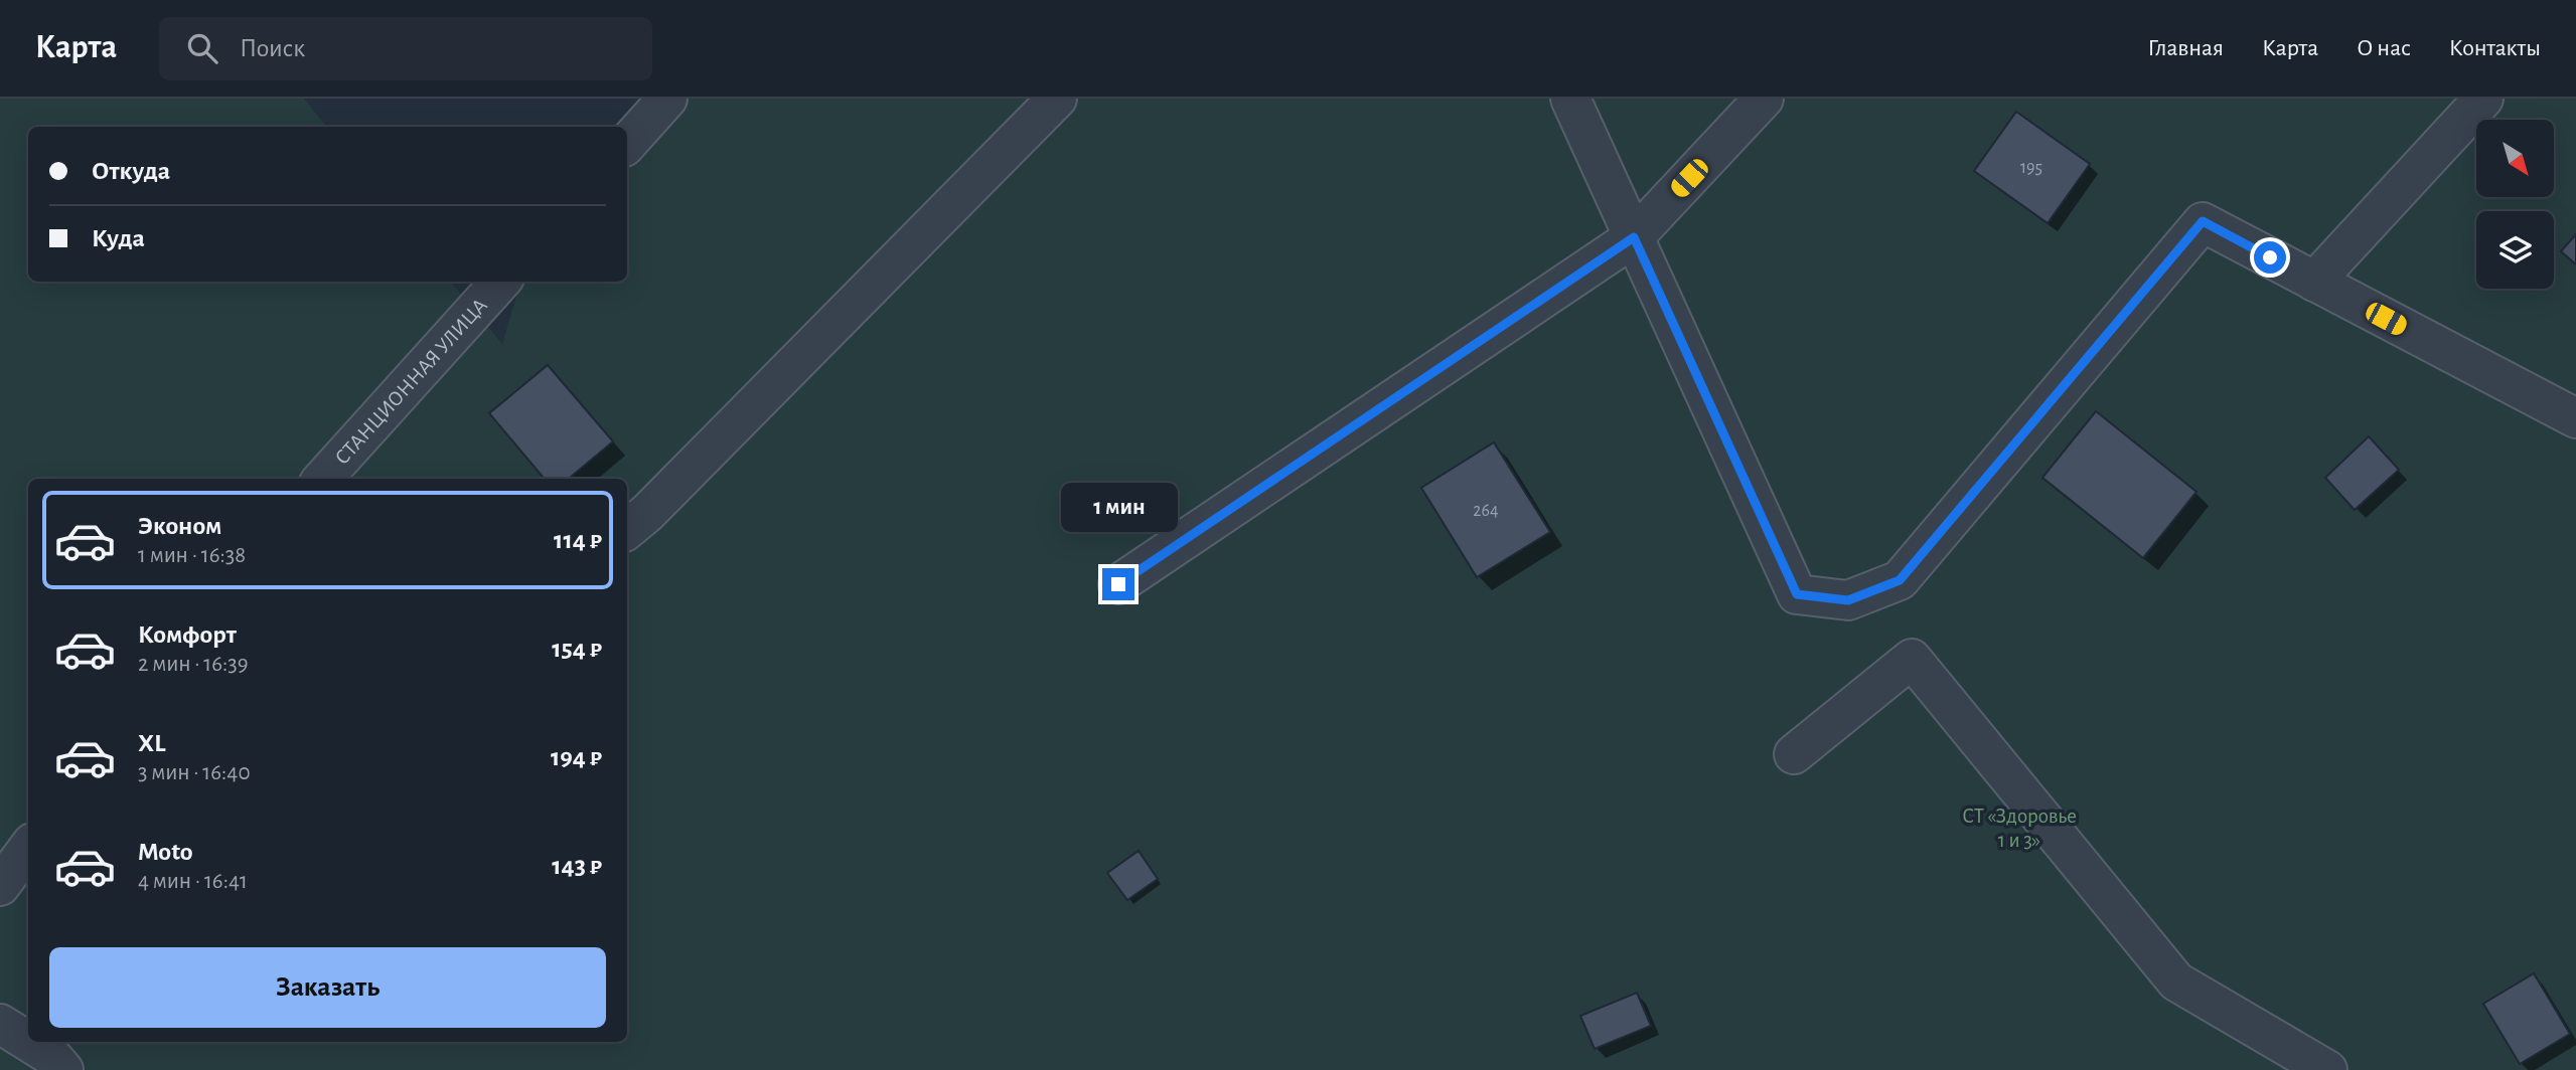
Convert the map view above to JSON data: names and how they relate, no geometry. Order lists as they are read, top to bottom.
{
  "streets": {
    "street": ["СТАНЦИОННАЯ УЛИЦА"]
  },
  "parks": ["СТ «Здоровье 1 и 3»"],
  "house_numbers": ["195", "264"],
  "north": "bottom right",
  "page": {
    "header": "Карта",
    "search": "Поиск",
    "nav": [
      "Главная",
      "Карта",
      "О нас",
      "Контакты"
    ],
    "banner": ["Откуда", "Куда"],
    "bubble": "1 мин",
    "list": [
      {
        "name": "Эконом",
        "note": "1 мин · 16:38",
        "value": "114 ₽"
      },
      {
        "name": "Комфорт",
        "note": "2 мин · 16:39",
        "value": "154 ₽"
      },
      {
        "name": "XL",
        "note": "3 мин · 16:40",
        "value": "194 ₽"
      },
      {
        "name": "Moto",
        "note": "4 мин · 16:41",
        "value": "143 ₽"
      }
    ],
    "buttons": "Заказать"
  }
}
